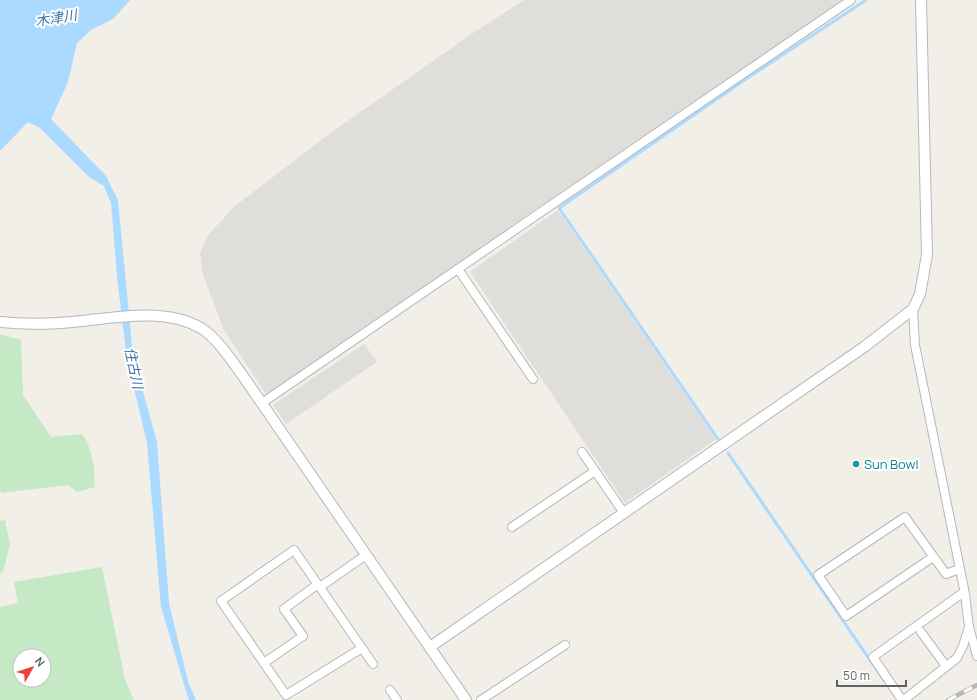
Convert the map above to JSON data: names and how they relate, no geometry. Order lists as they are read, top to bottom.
{
  "water": ["木津川", "住古川"],
  "places": ["Sun Bowl"],
  "scale_bar": "50 m",
  "north": "top right"
}
